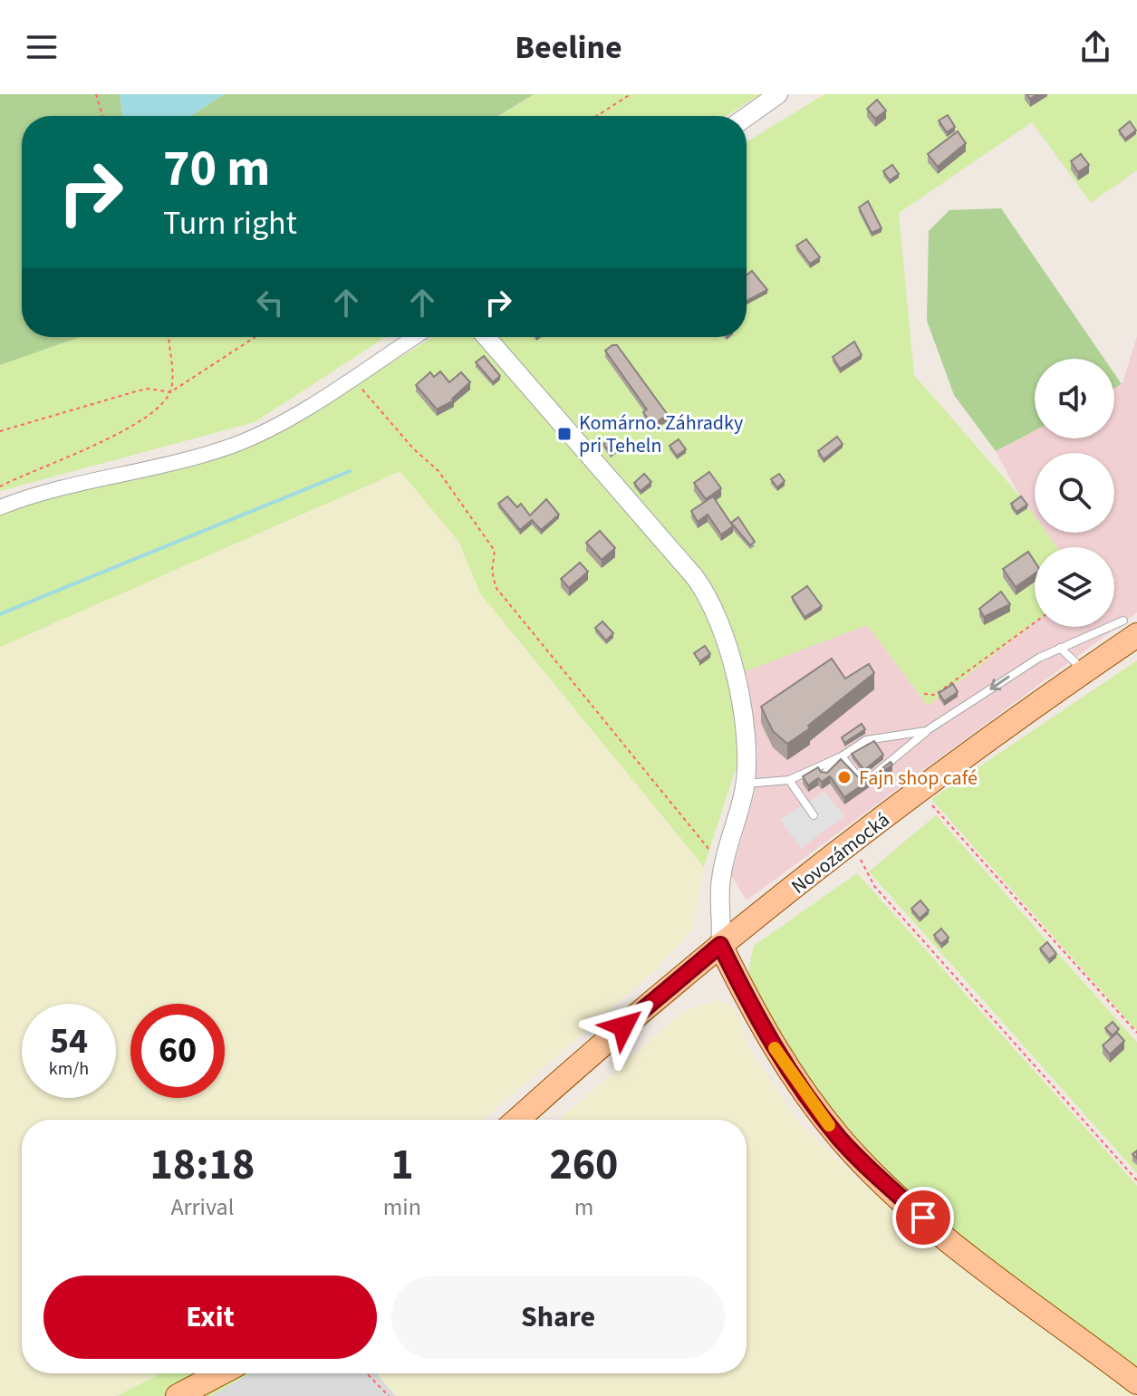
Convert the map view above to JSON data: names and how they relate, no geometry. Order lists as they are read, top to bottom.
{
  "streets": {
    "main road": ["Novozámocká"]
  },
  "places": {
    "transit": ["Komárno. Záhradky pri Teheln"],
    "other": ["Fajn shop café"]
  },
  "page": {
    "header": "Beeline",
    "turn": ["70 m", "Turn right"],
    "speed": "54 km/h",
    "limit": "60",
    "eta": [
      "18:18",
      "Arrival",
      "1",
      "min",
      "260",
      "m"
    ],
    "buttons": ["Exit", "Share"]
  }
}
